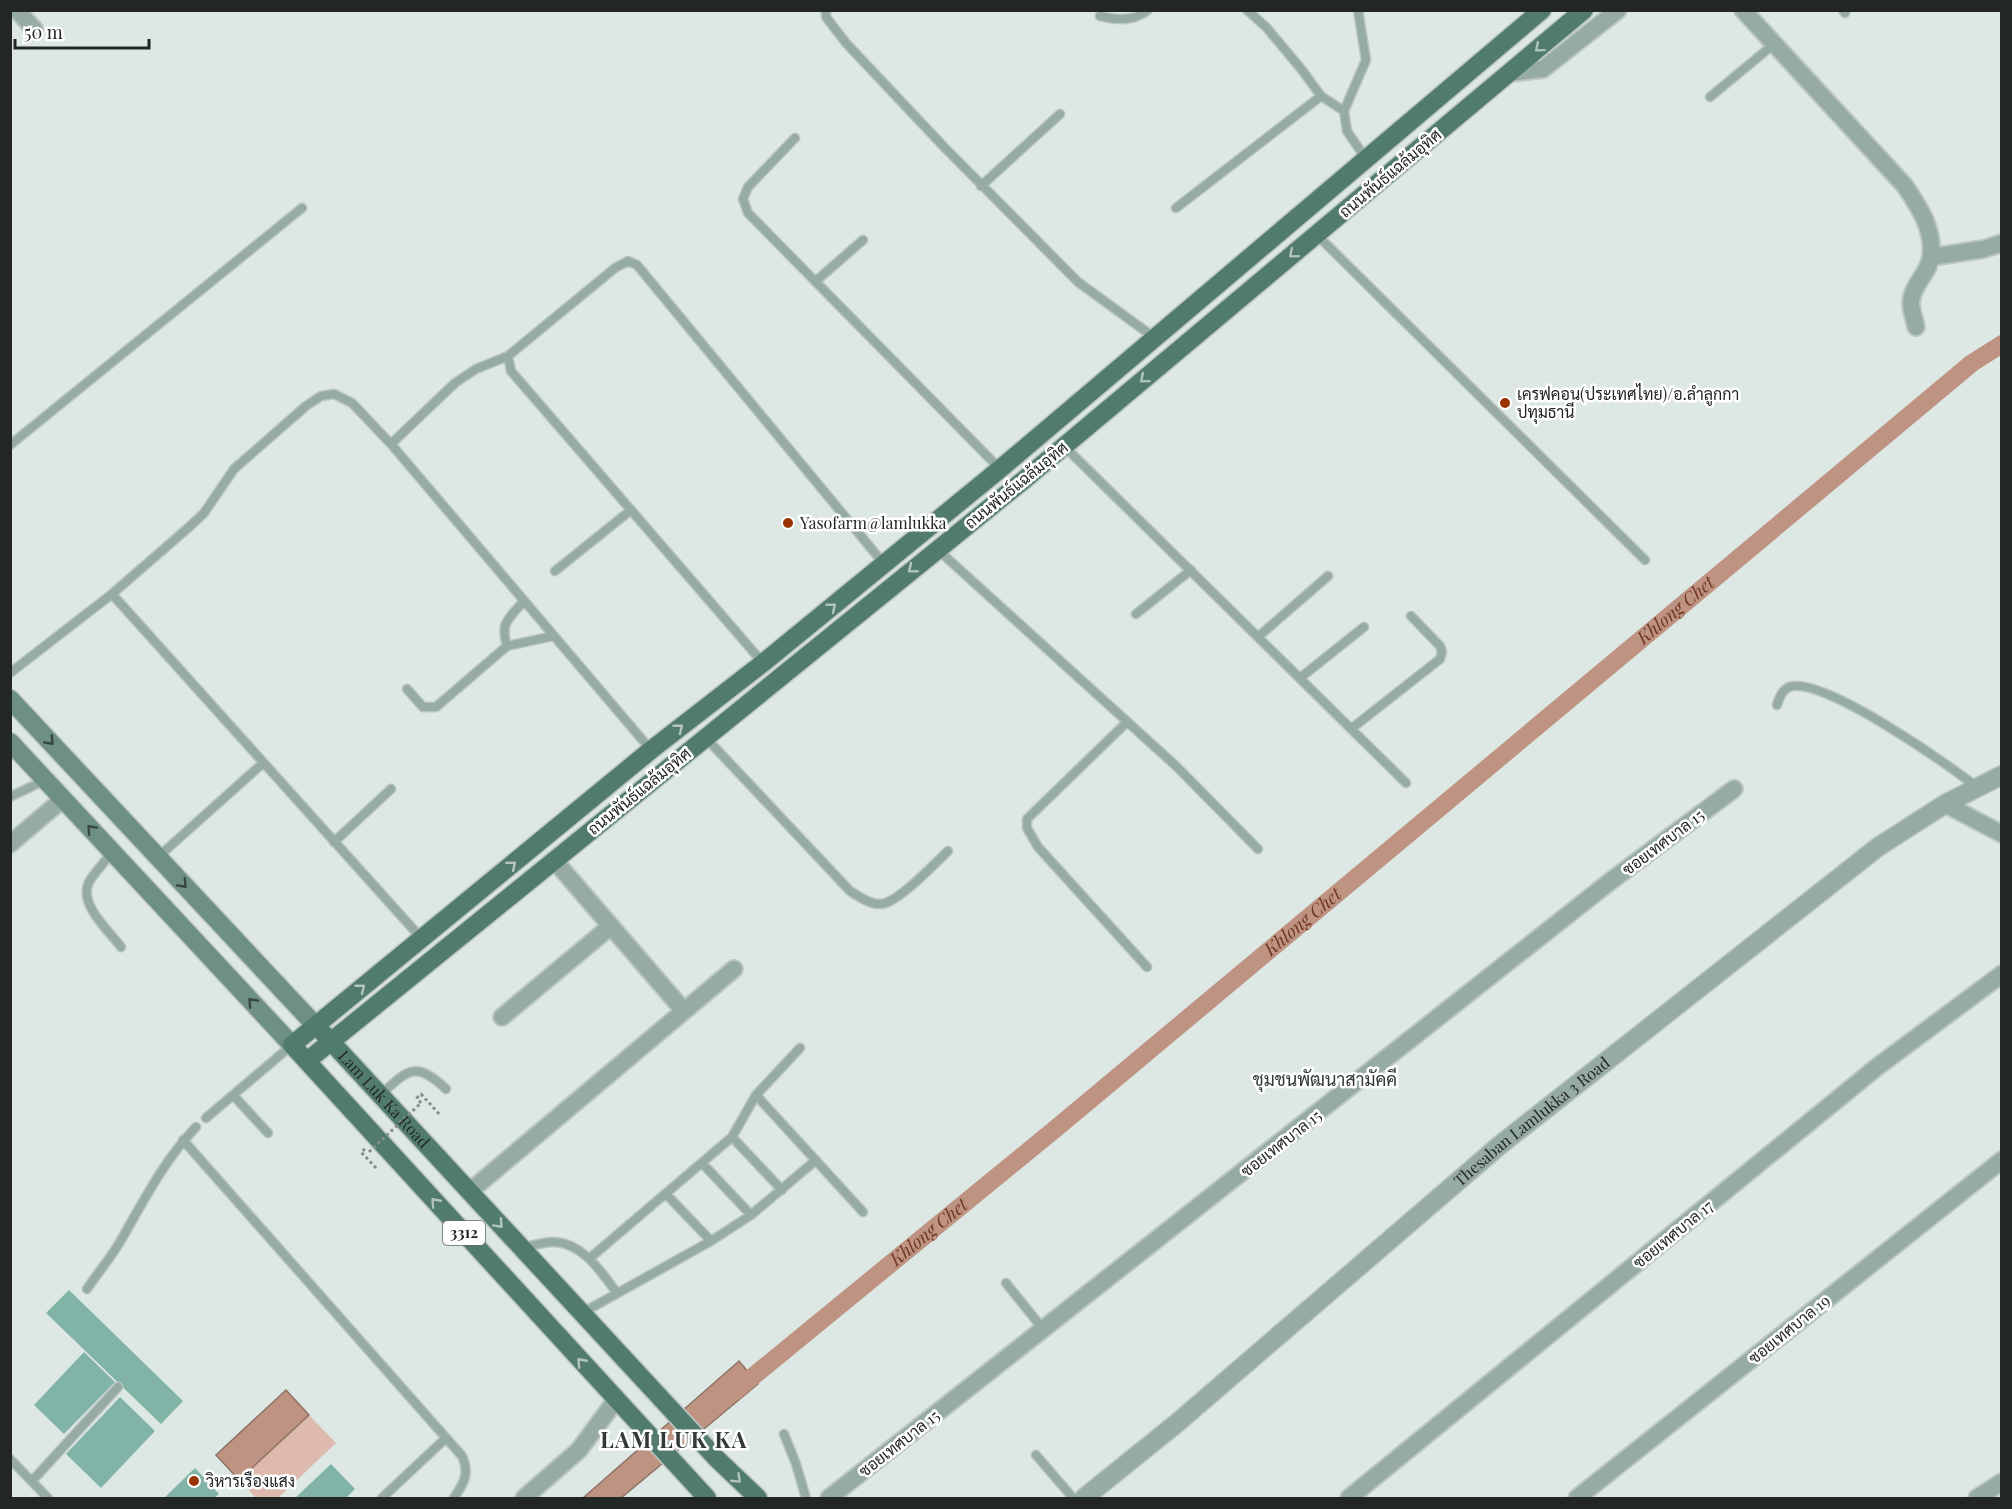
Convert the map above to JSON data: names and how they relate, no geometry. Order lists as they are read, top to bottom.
{
  "streets": {
    "main road": ["ถนนพันธ์แฉล้มอุทิศ", "Lam Luk Ka Road", "3312"],
    "street": [
      "ซอยเทศบาล 15",
      "Thesaban Lamlukka 3 Road",
      "ซอยเทศบาล 17",
      "ซอยเทศบาล 19"
    ]
  },
  "crossings": [
    ["ถนนพันธ์แฉล้มอุทิศ", "Lam Luk Ka Road"]
  ],
  "districts": ["ชุมชนพัฒนาสามัคคี", "LAM LUK KA"],
  "water": ["Khlong Chet"],
  "places": ["เครฟคอน(ประเทศไทย)/อ.ลำลูกกา ปทุมธานี", "Yasofarm@lamlukka", "วิหารเรืองแสง"],
  "scale_bar": "50 m"
}
